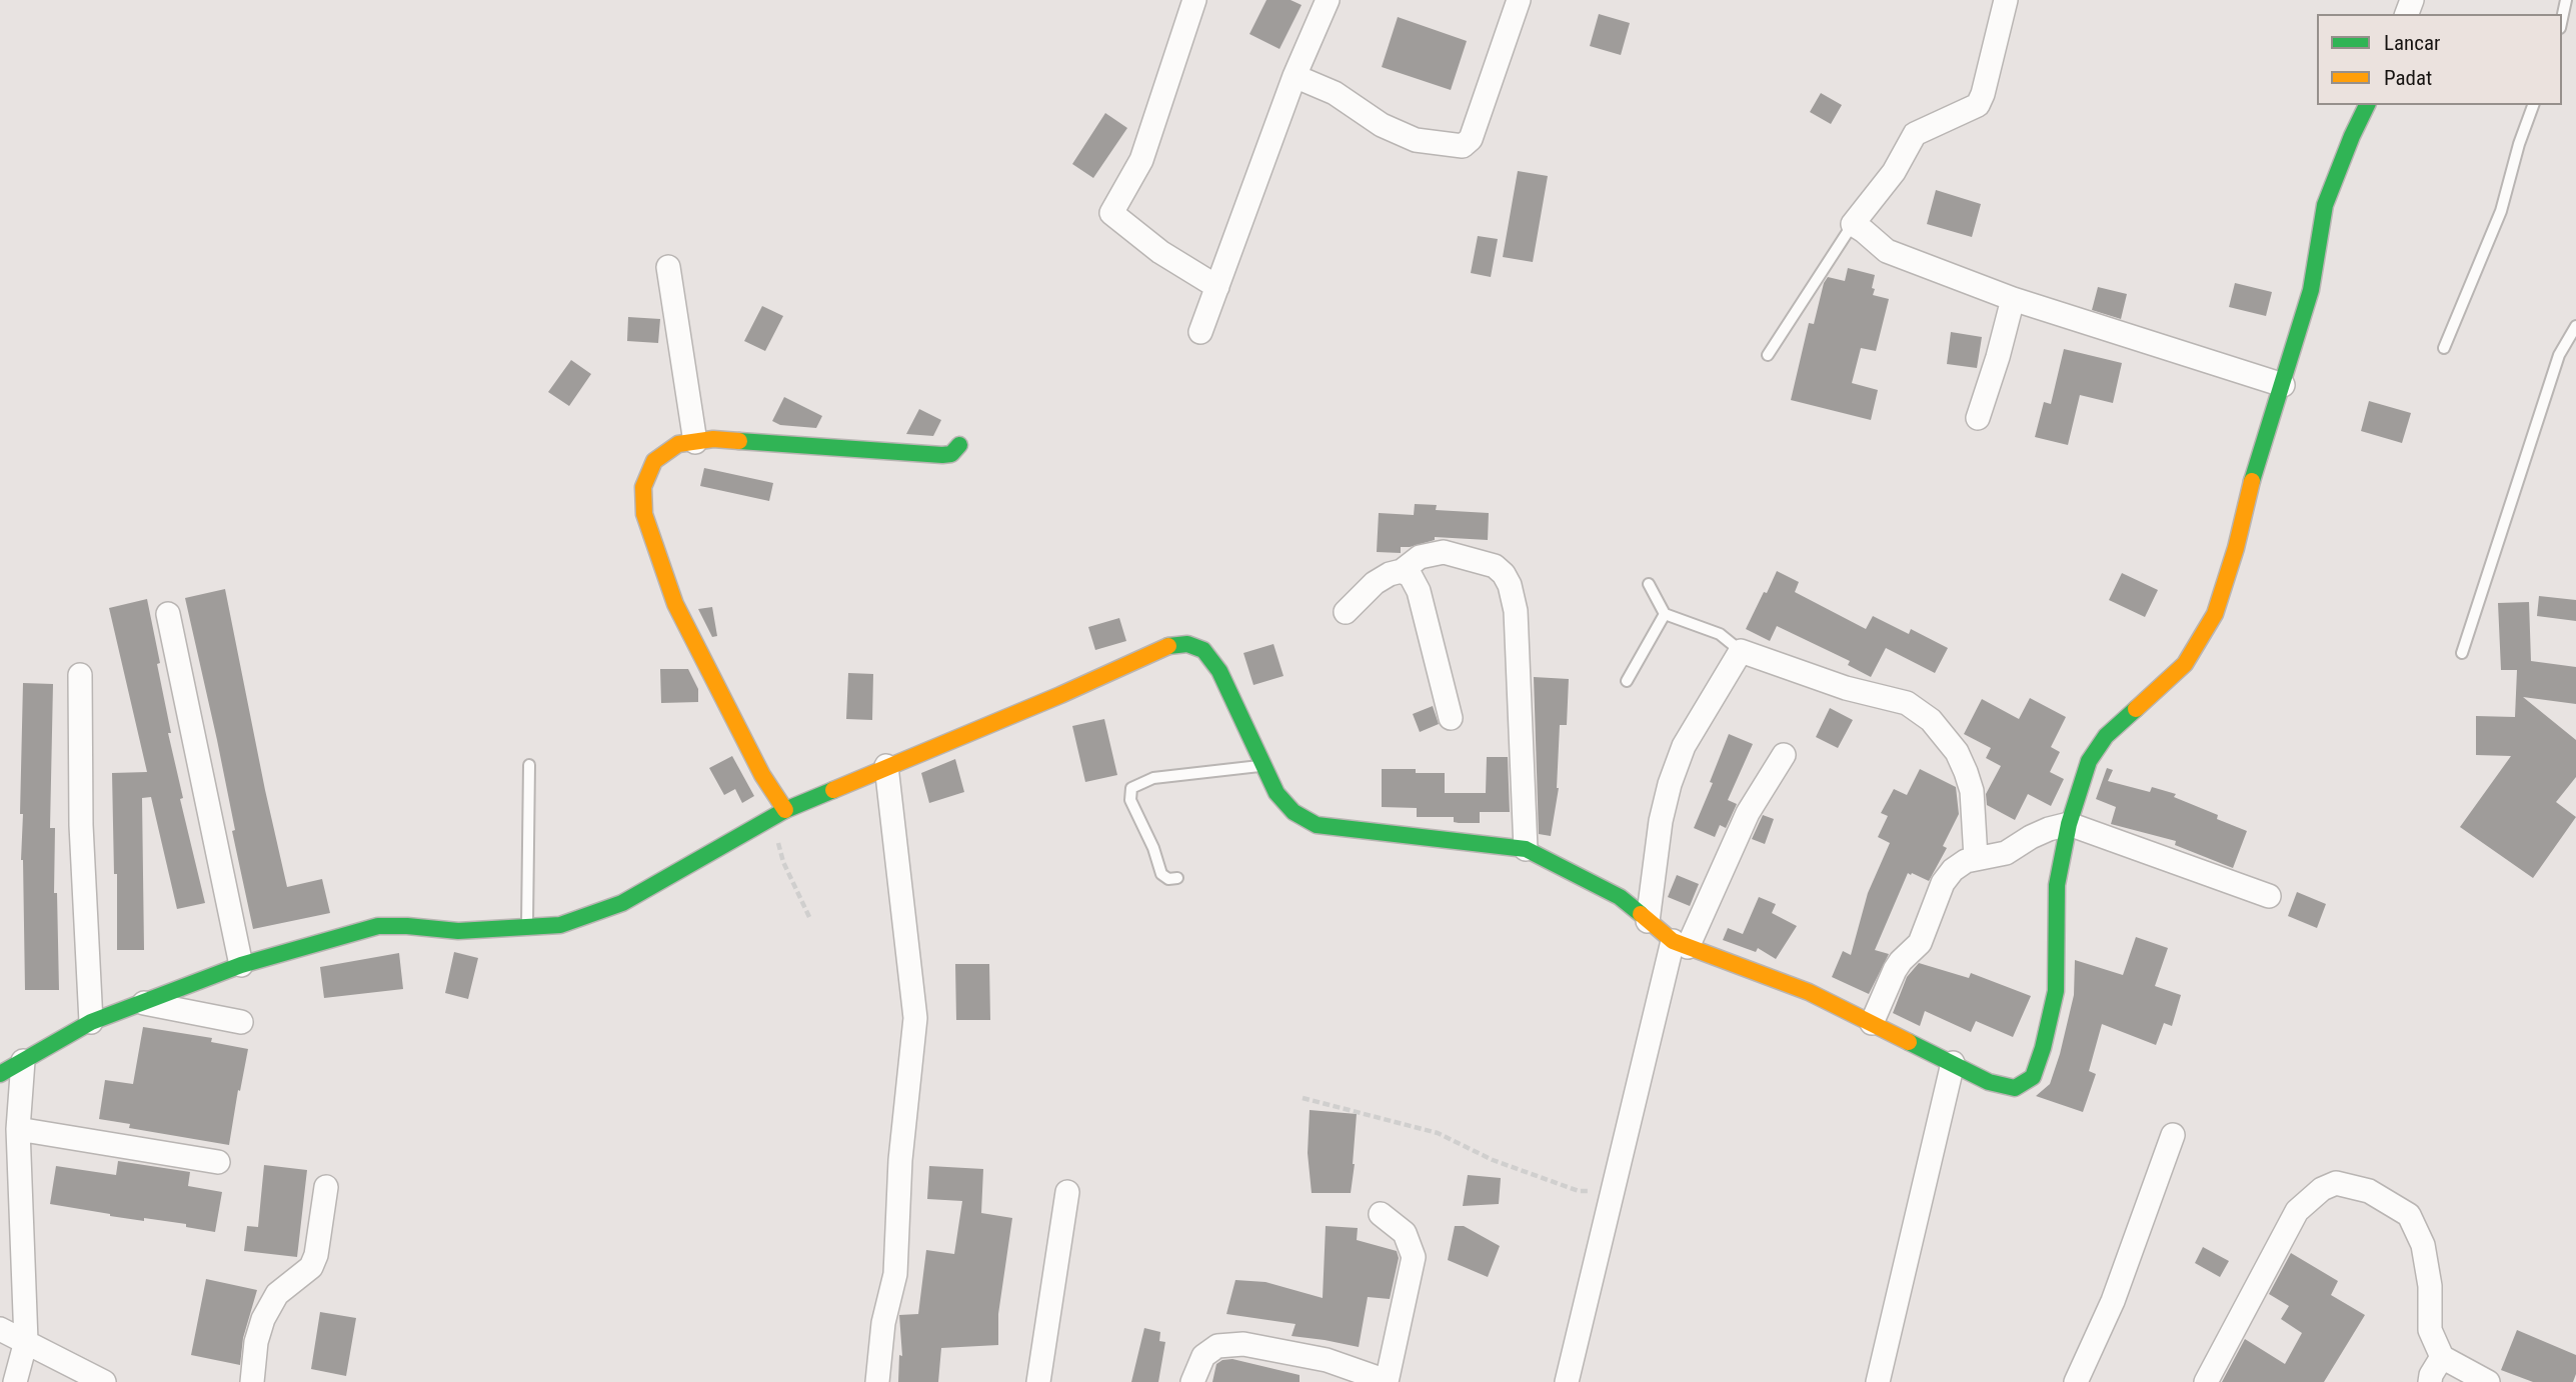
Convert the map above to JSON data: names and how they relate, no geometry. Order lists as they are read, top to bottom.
{
  "legend": ["Lancar", "Padat"]
}
